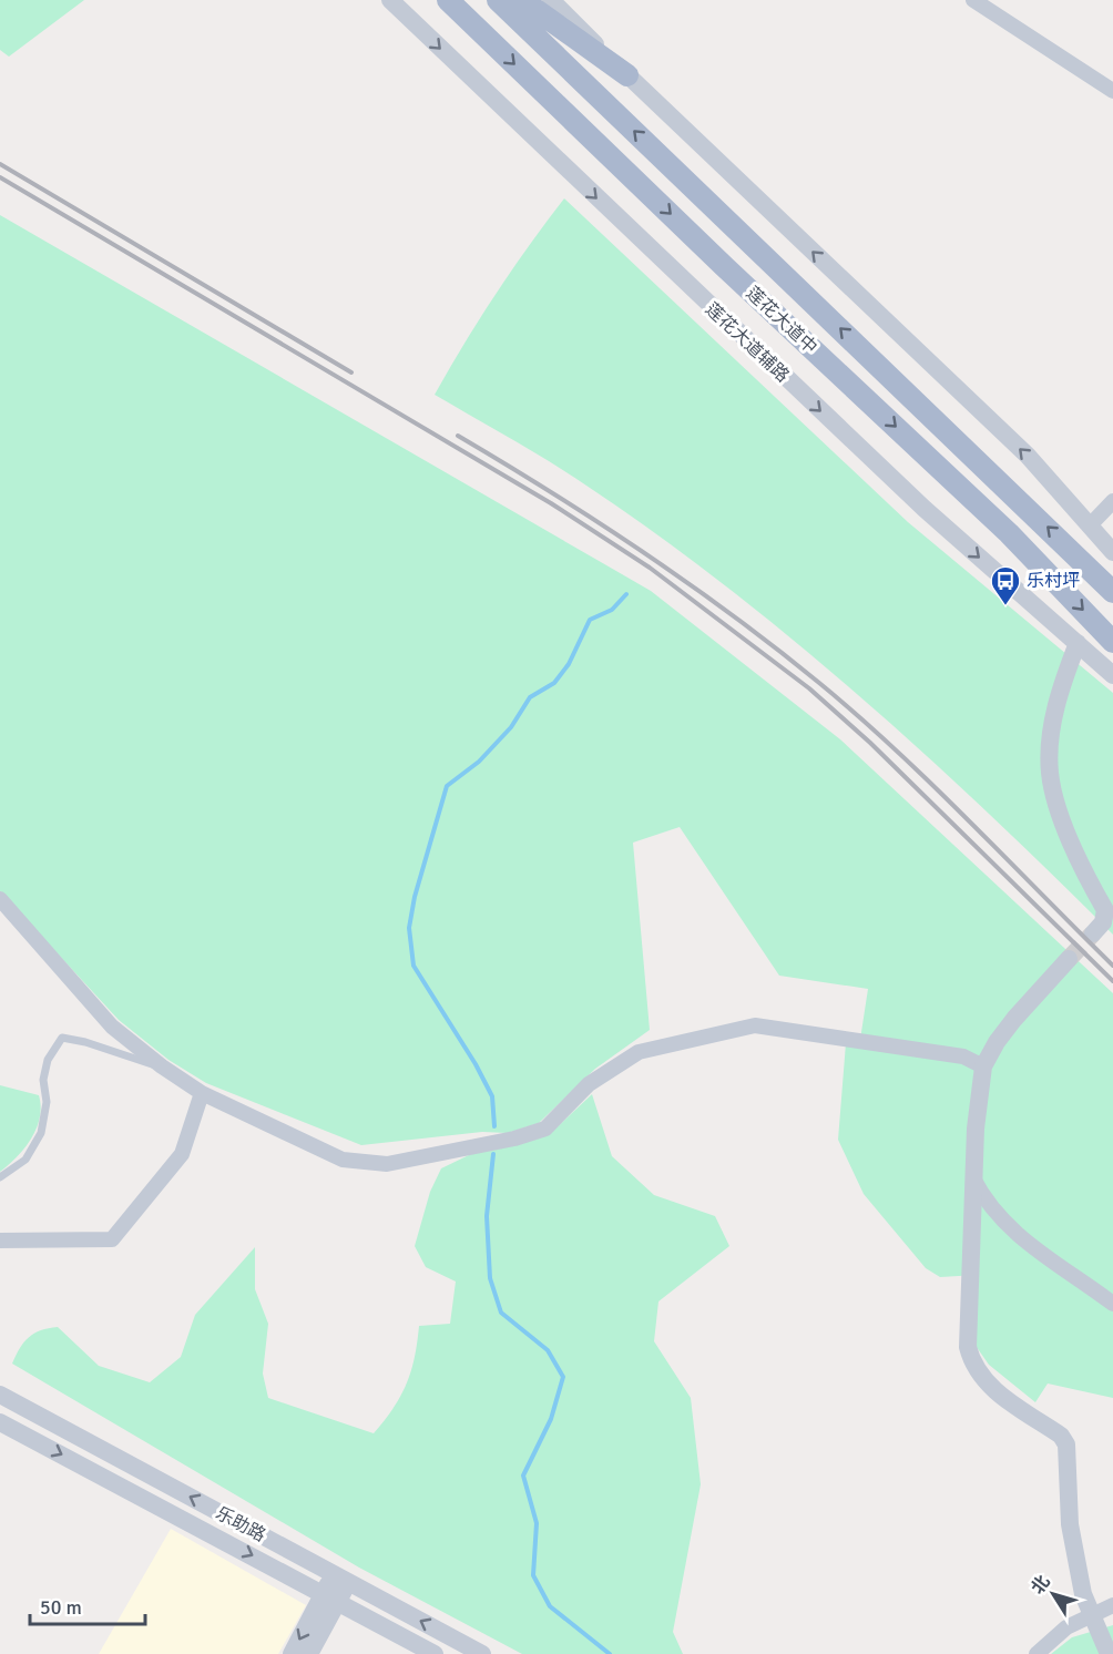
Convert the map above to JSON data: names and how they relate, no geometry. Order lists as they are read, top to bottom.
{
  "streets": {
    "main road": ["莲花大道中"],
    "street": ["莲花大道辅路", "乐助路"]
  },
  "places": {
    "bus stop": ["乐村坪"]
  },
  "scale_bar": "50 m",
  "north": "top left"
}
